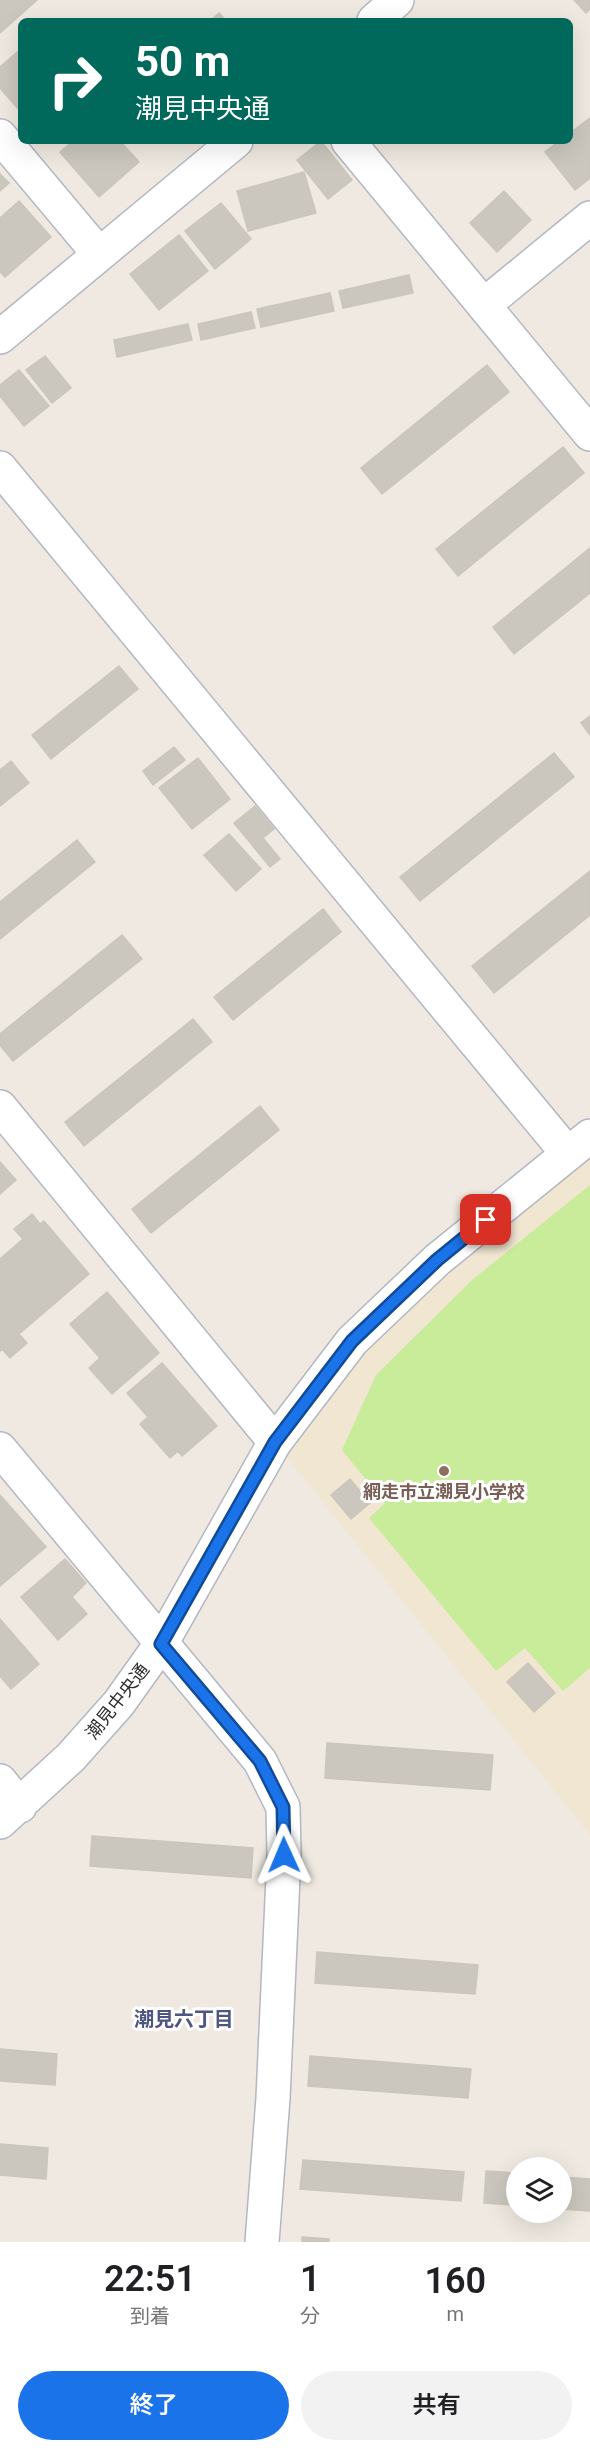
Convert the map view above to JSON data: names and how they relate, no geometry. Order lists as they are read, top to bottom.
{
  "streets": {
    "street": ["潮見中央通"]
  },
  "districts": ["潮見六丁目"],
  "places": ["網走市立潮見小学校"],
  "page": {
    "turn": ["50 m", "潮見中央通"],
    "eta": [
      "22:51",
      "到着",
      "1",
      "分",
      "160",
      "m"
    ],
    "buttons": ["終了", "共有"]
  }
}
